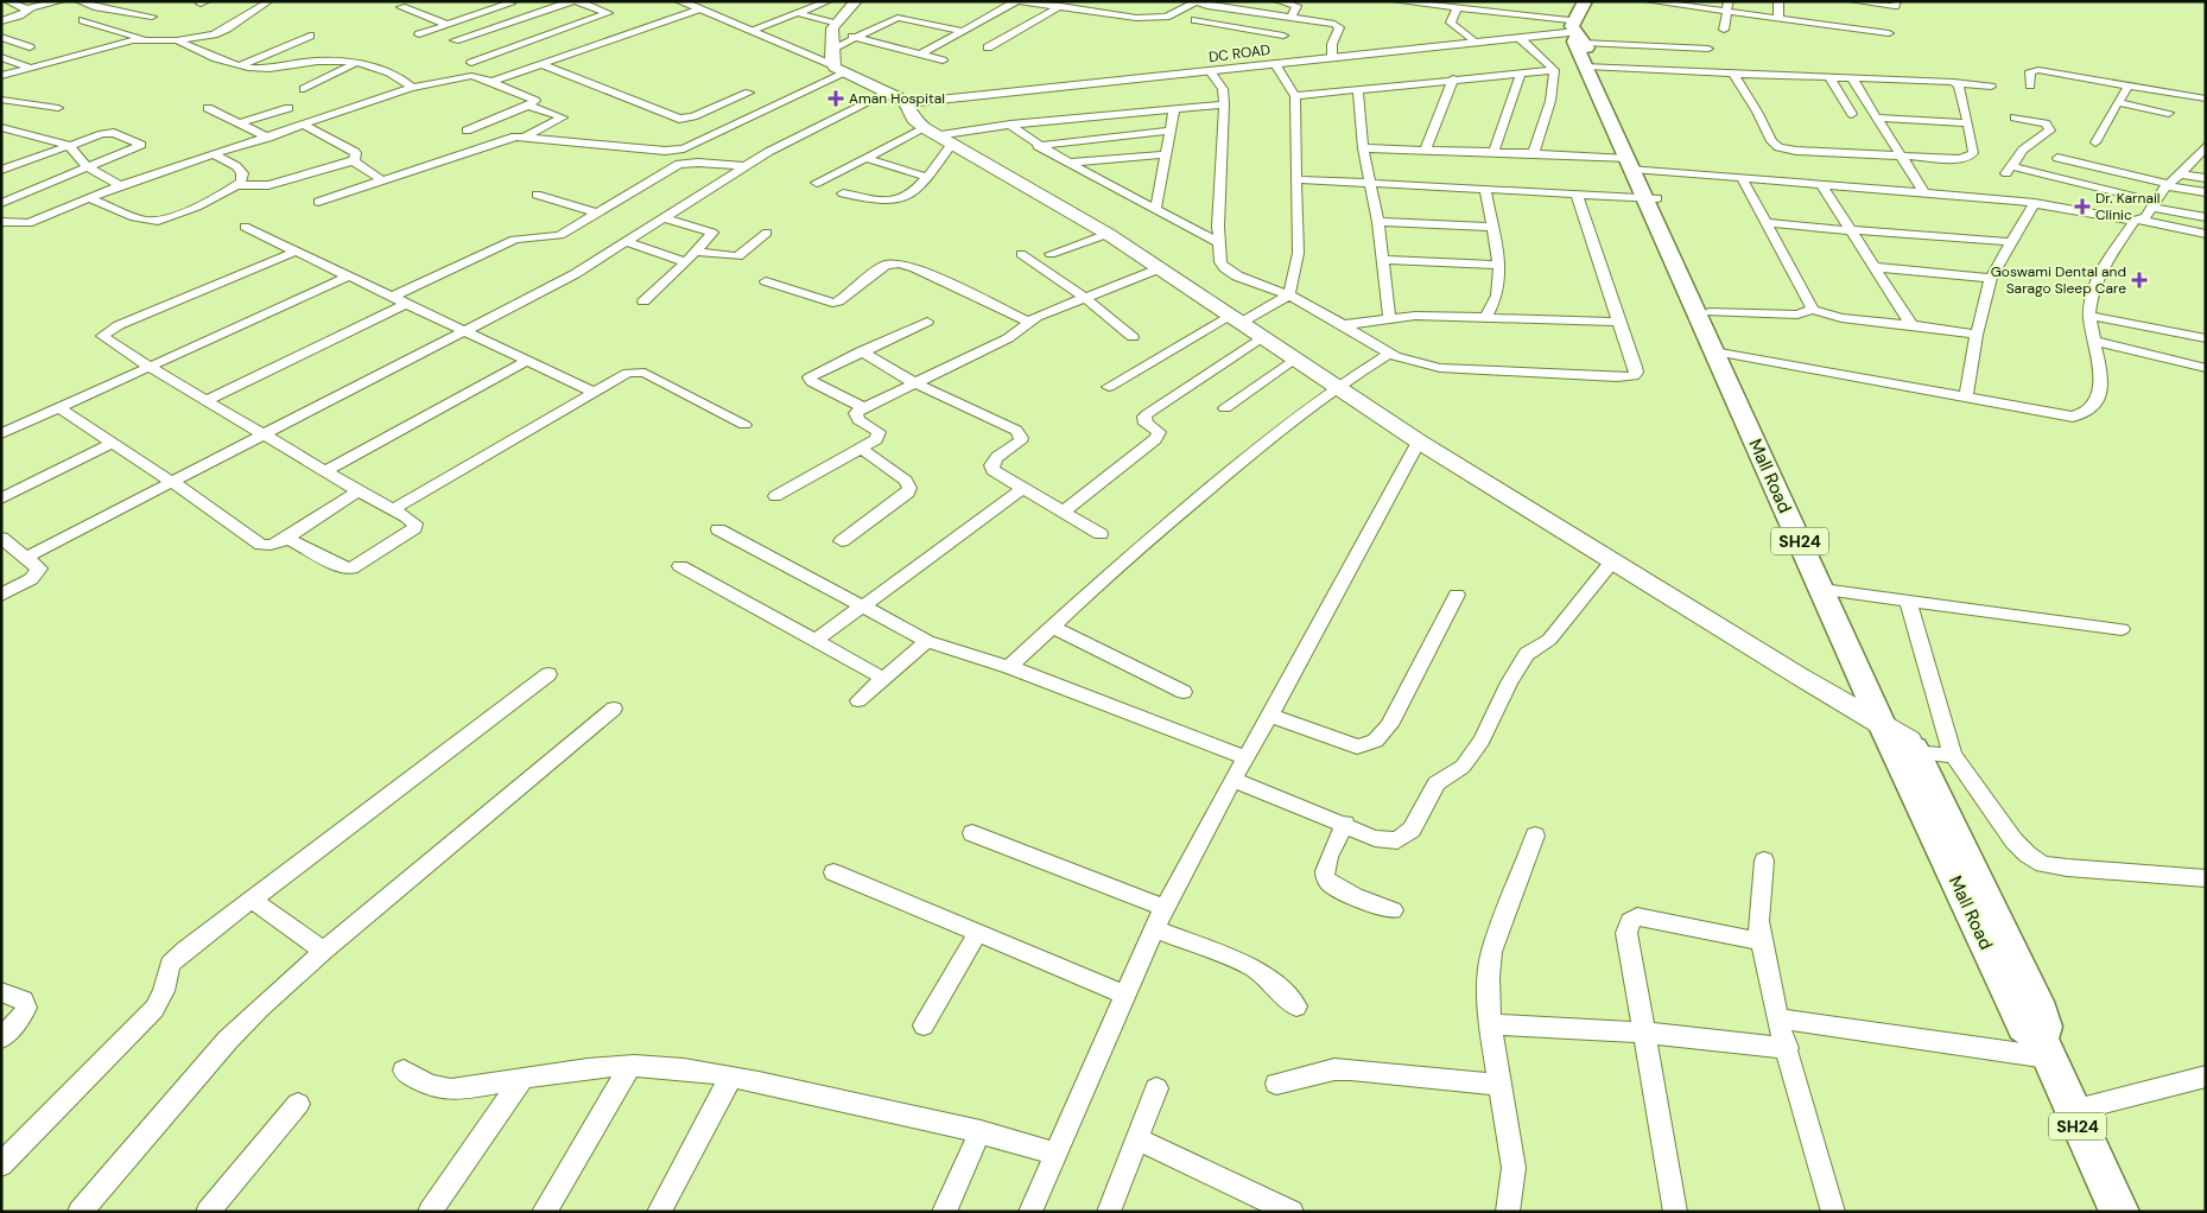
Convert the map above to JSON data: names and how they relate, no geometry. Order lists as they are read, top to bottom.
{
  "streets": {
    "main road": ["Mall Road", "SH24"],
    "street": ["DC ROAD"]
  },
  "crossings": [
    ["DC ROAD", "Mall Road"]
  ],
  "places": {
    "health": ["Aman Hospital", "Dr. Karnail Clinic", "Goswami Dental and Sarago Sleep Care"]
  }
}
